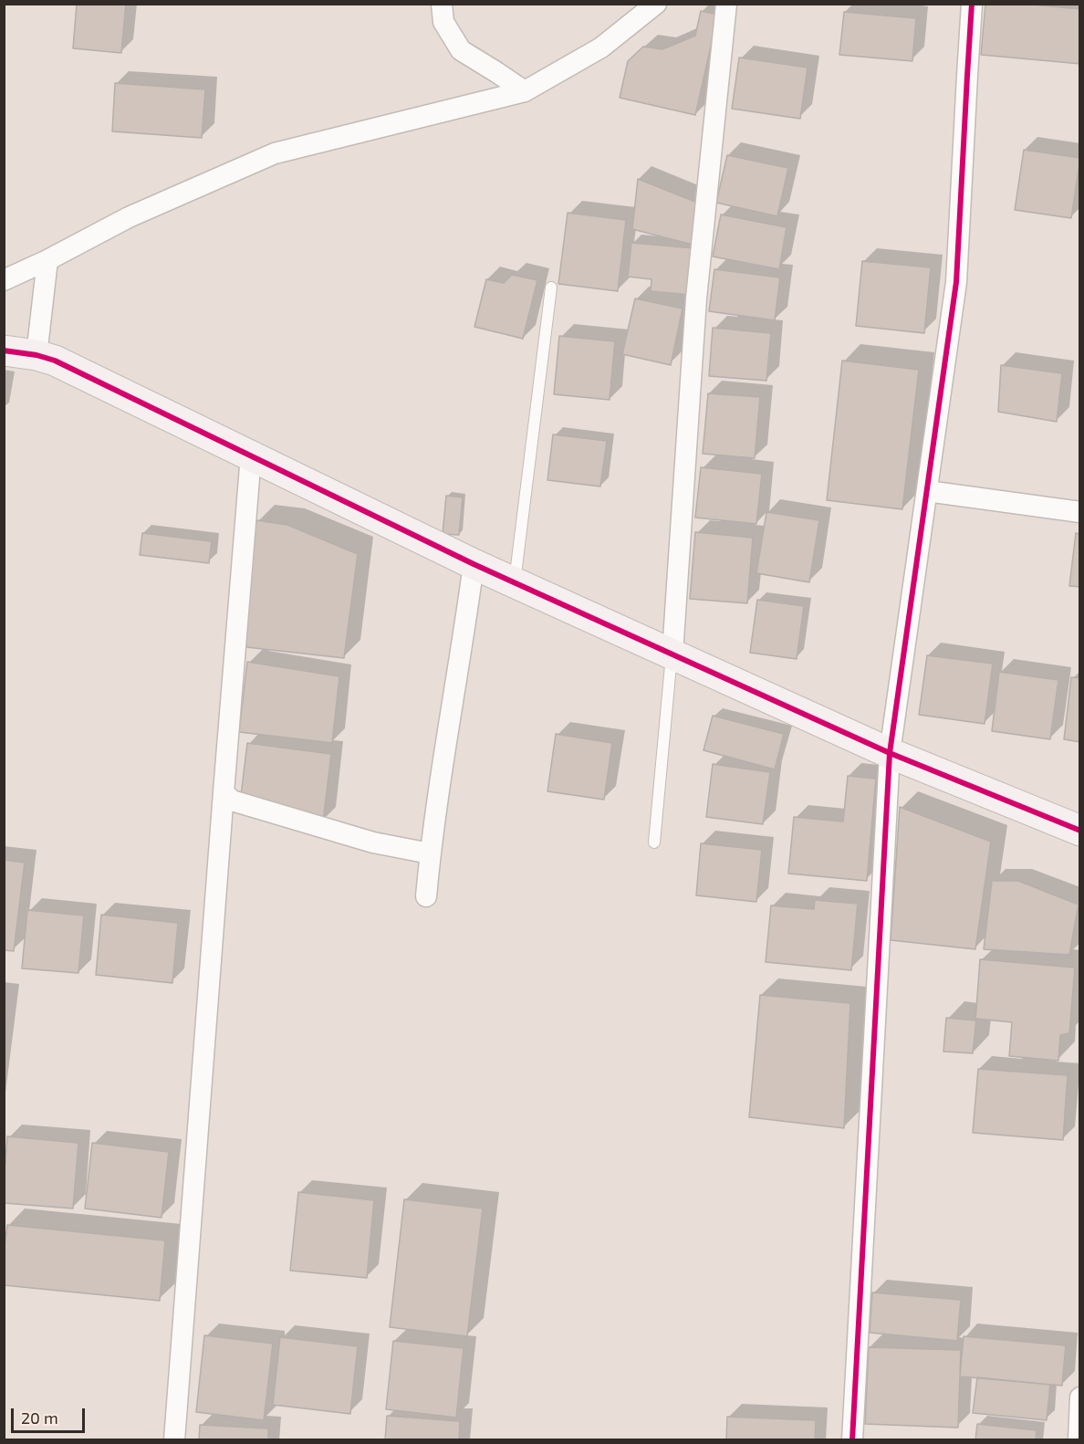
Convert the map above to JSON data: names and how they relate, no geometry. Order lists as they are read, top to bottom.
{
  "scale_bar": "20 m"
}
